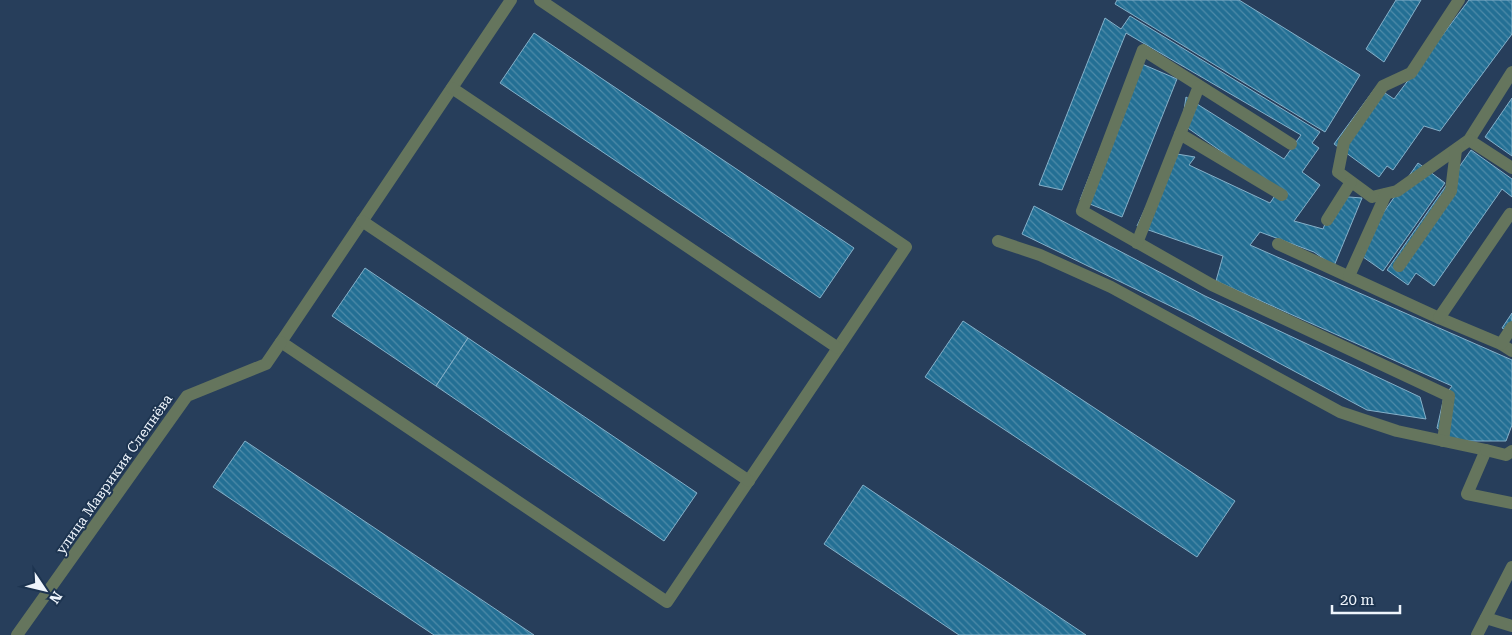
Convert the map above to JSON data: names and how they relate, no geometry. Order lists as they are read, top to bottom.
{
  "streets": {
    "street": ["улица Маврикия Слепнёва"]
  },
  "scale_bar": "20 m",
  "north": "bottom right"
}
